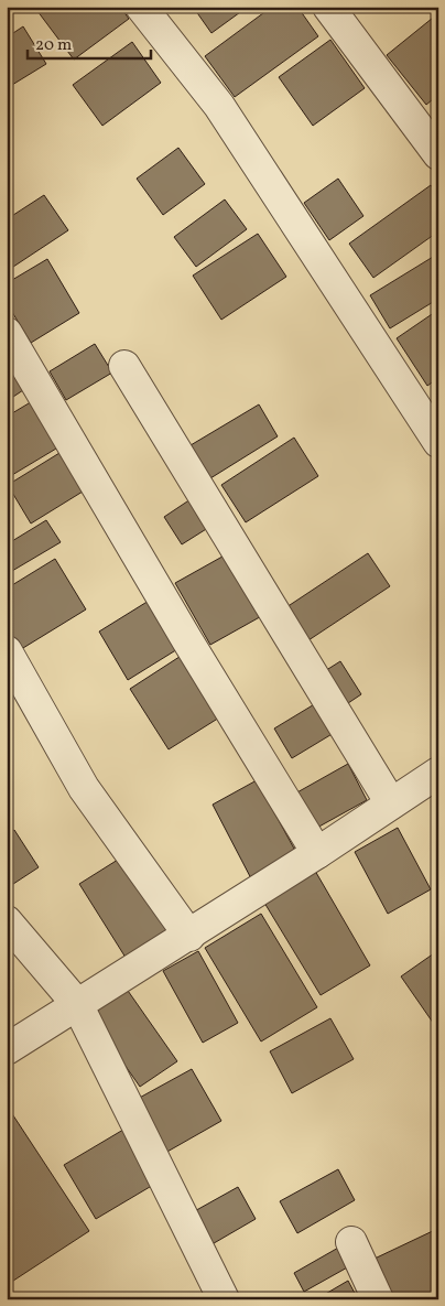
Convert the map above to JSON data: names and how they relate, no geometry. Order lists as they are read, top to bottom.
{
  "scale_bar": "20 m"
}
